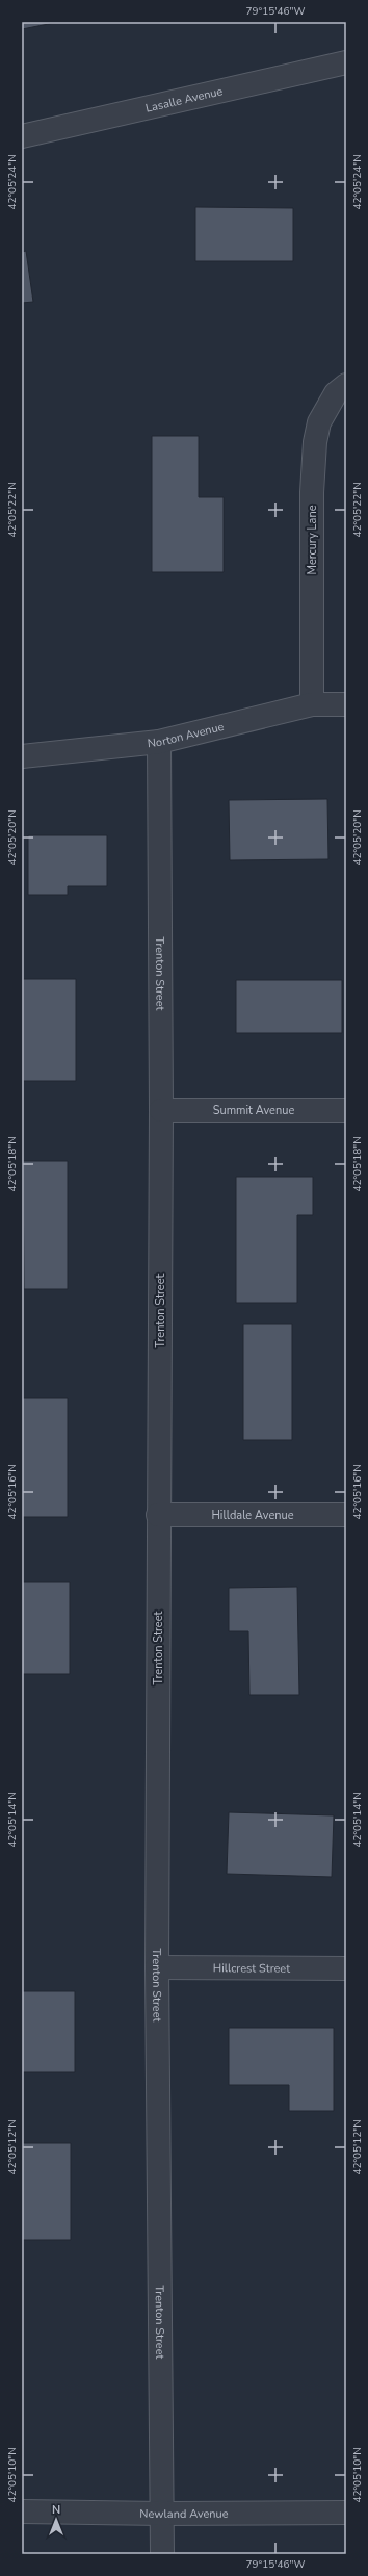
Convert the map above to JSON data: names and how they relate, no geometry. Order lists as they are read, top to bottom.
{
  "streets": {
    "street": [
      "Lasalle Avenue",
      "Mercury Lane",
      "Norton Avenue",
      "Trenton Street",
      "Summit Avenue",
      "Hilldale Avenue",
      "Hillcrest Street",
      "Newland Avenue"
    ]
  },
  "crossings": [
    ["Mercury Lane", "Norton Avenue"],
    ["Norton Avenue", "Trenton Street"],
    ["Trenton Street", "Summit Avenue"],
    ["Trenton Street", "Hilldale Avenue"],
    ["Trenton Street", "Hillcrest Street"],
    ["Trenton Street", "Newland Avenue"]
  ],
  "north": "top",
  "coordinates": [
    "79°15'46\"W",
    "42°05'24\"N",
    "42°05'22\"N",
    "42°05'20\"N",
    "42°05'18\"N",
    "42°05'16\"N",
    "42°05'14\"N",
    "42°05'12\"N",
    "42°05'10\"N"
  ]
}
